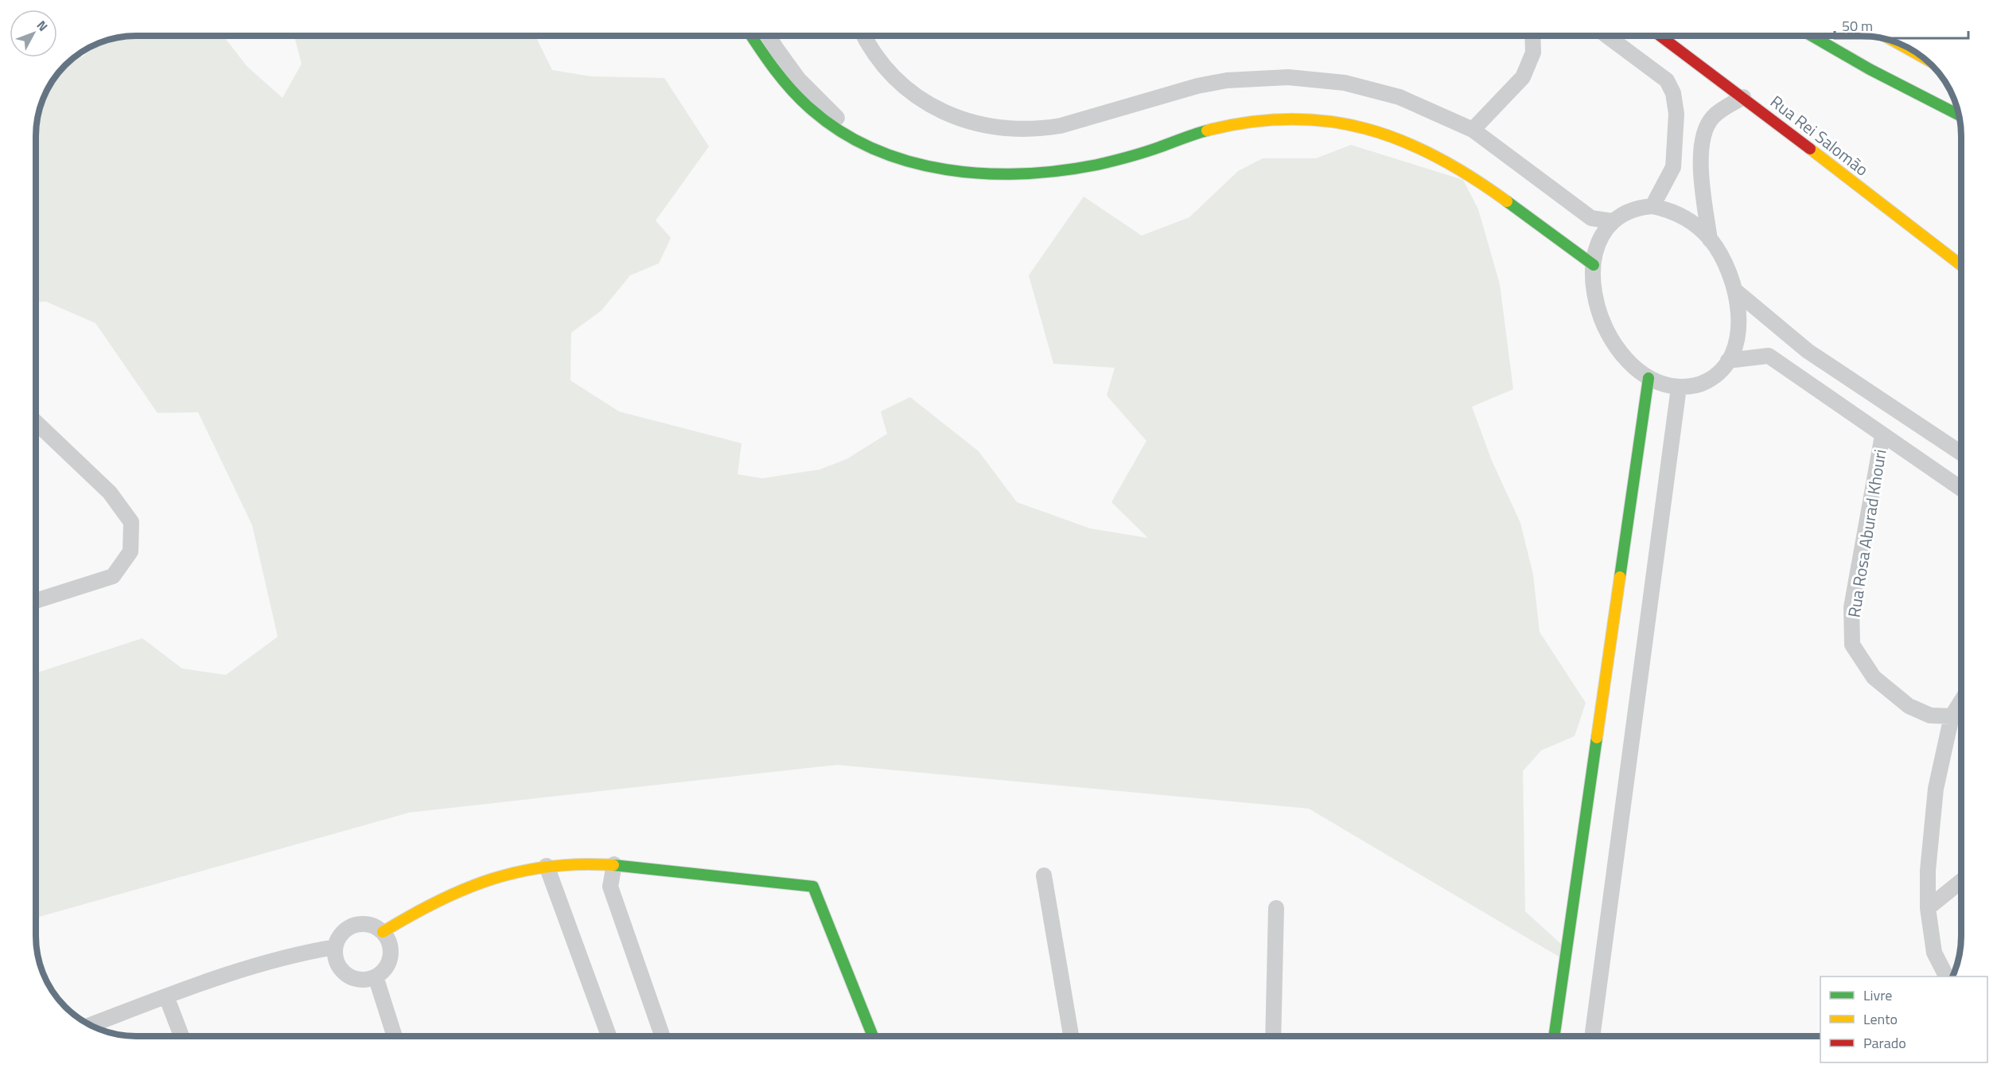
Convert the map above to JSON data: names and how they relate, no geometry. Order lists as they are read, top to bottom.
{
  "streets": {
    "street": ["Rua Rei Salomão", "Rua Rosa Aburad Khouri"]
  },
  "legend": ["Livre", "Lento", "Parado"],
  "scale_bar": "50 m",
  "north": "top right"
}
